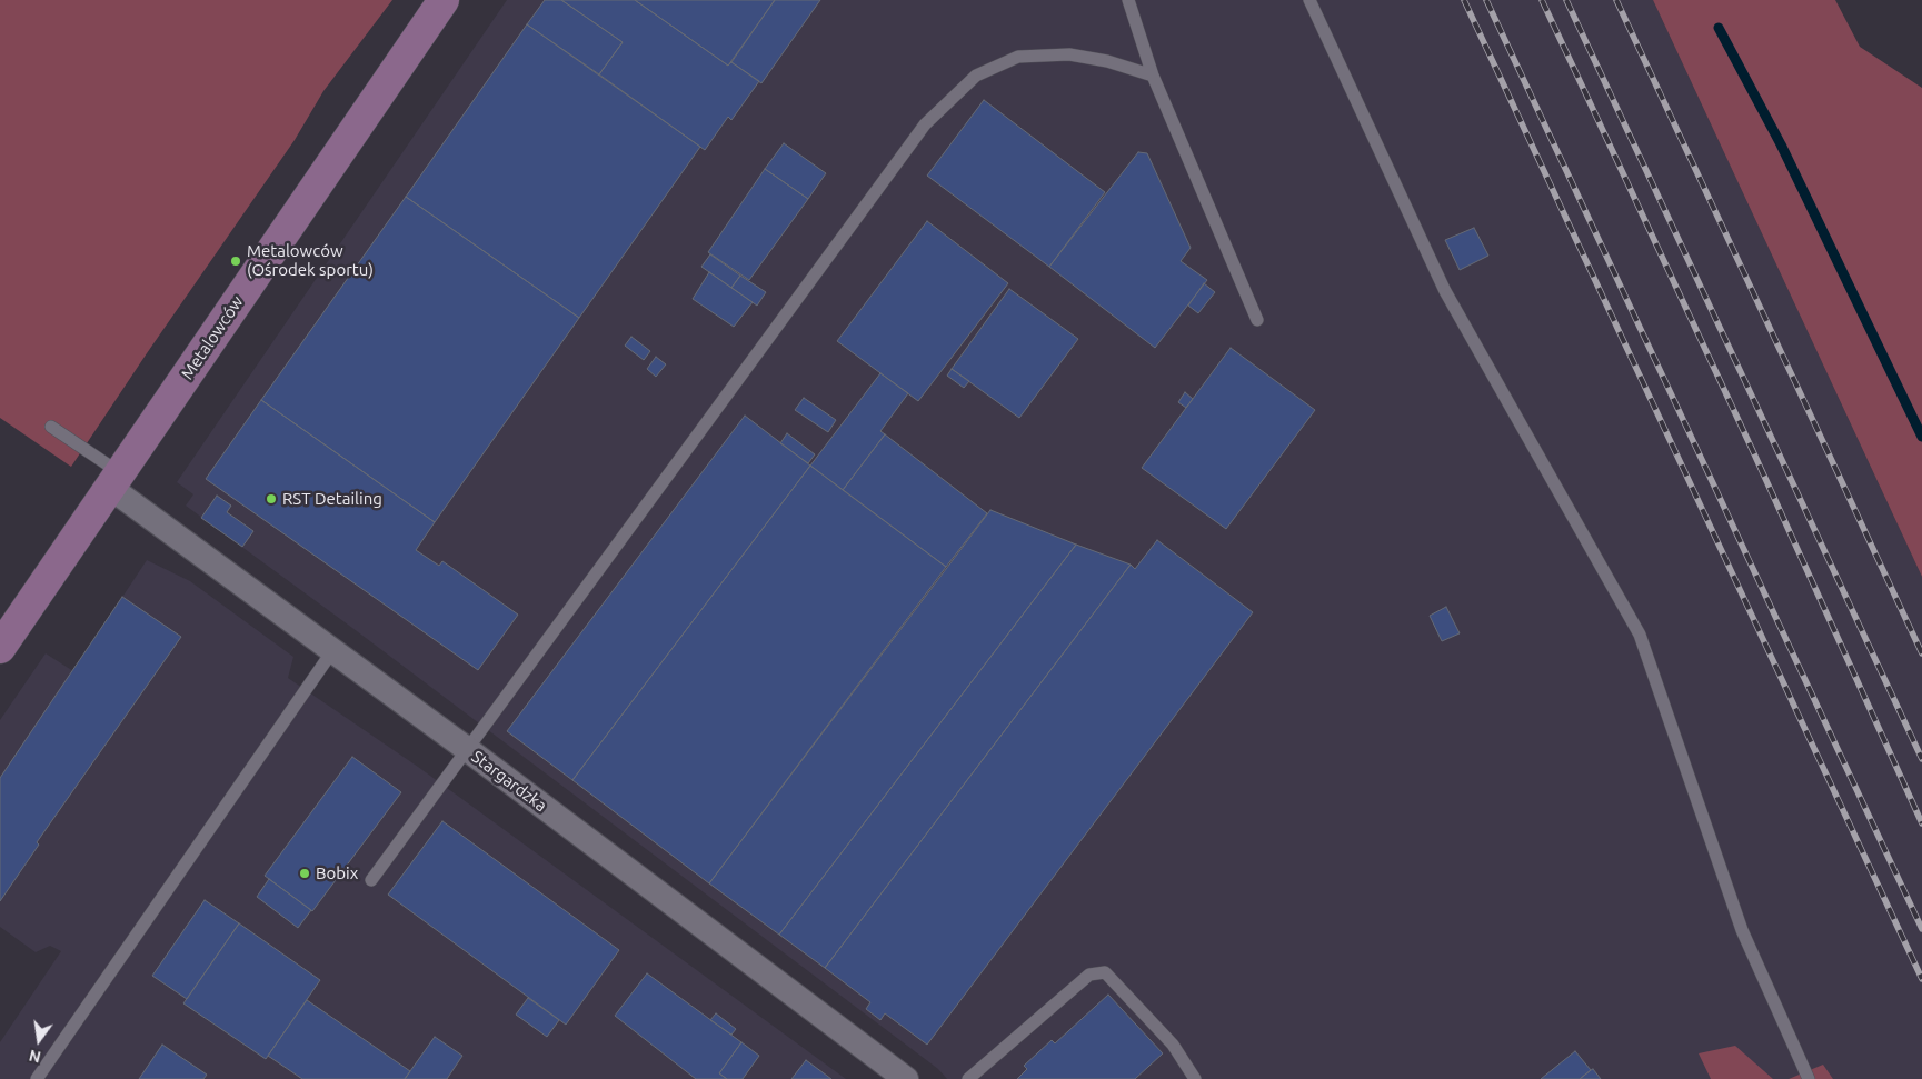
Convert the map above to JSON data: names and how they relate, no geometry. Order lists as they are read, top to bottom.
{
  "streets": {
    "street": ["Metalowców", "Stargardzka"]
  },
  "crossings": [
    ["Metalowców", "Stargardzka"]
  ],
  "places": ["Metalowców (Ośrodek sportu)", "RST Detailing", "Bobix"],
  "north": "bottom"
}
